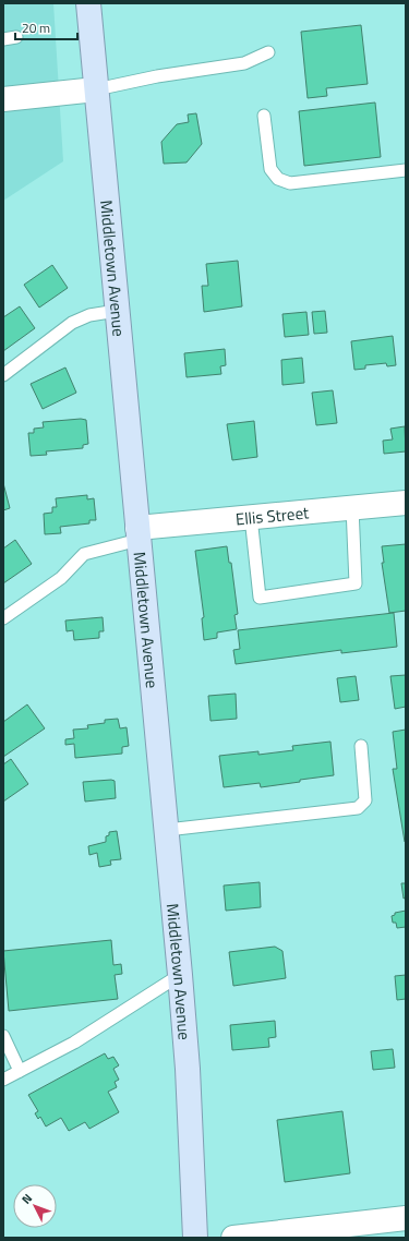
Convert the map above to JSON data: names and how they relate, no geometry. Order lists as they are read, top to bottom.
{
  "streets": {
    "main road": ["Middletown Avenue"],
    "street": ["Ellis Street"]
  },
  "crossings": [
    ["Middletown Avenue", "Ellis Street"]
  ],
  "scale_bar": "20 m",
  "north": "top left"
}
